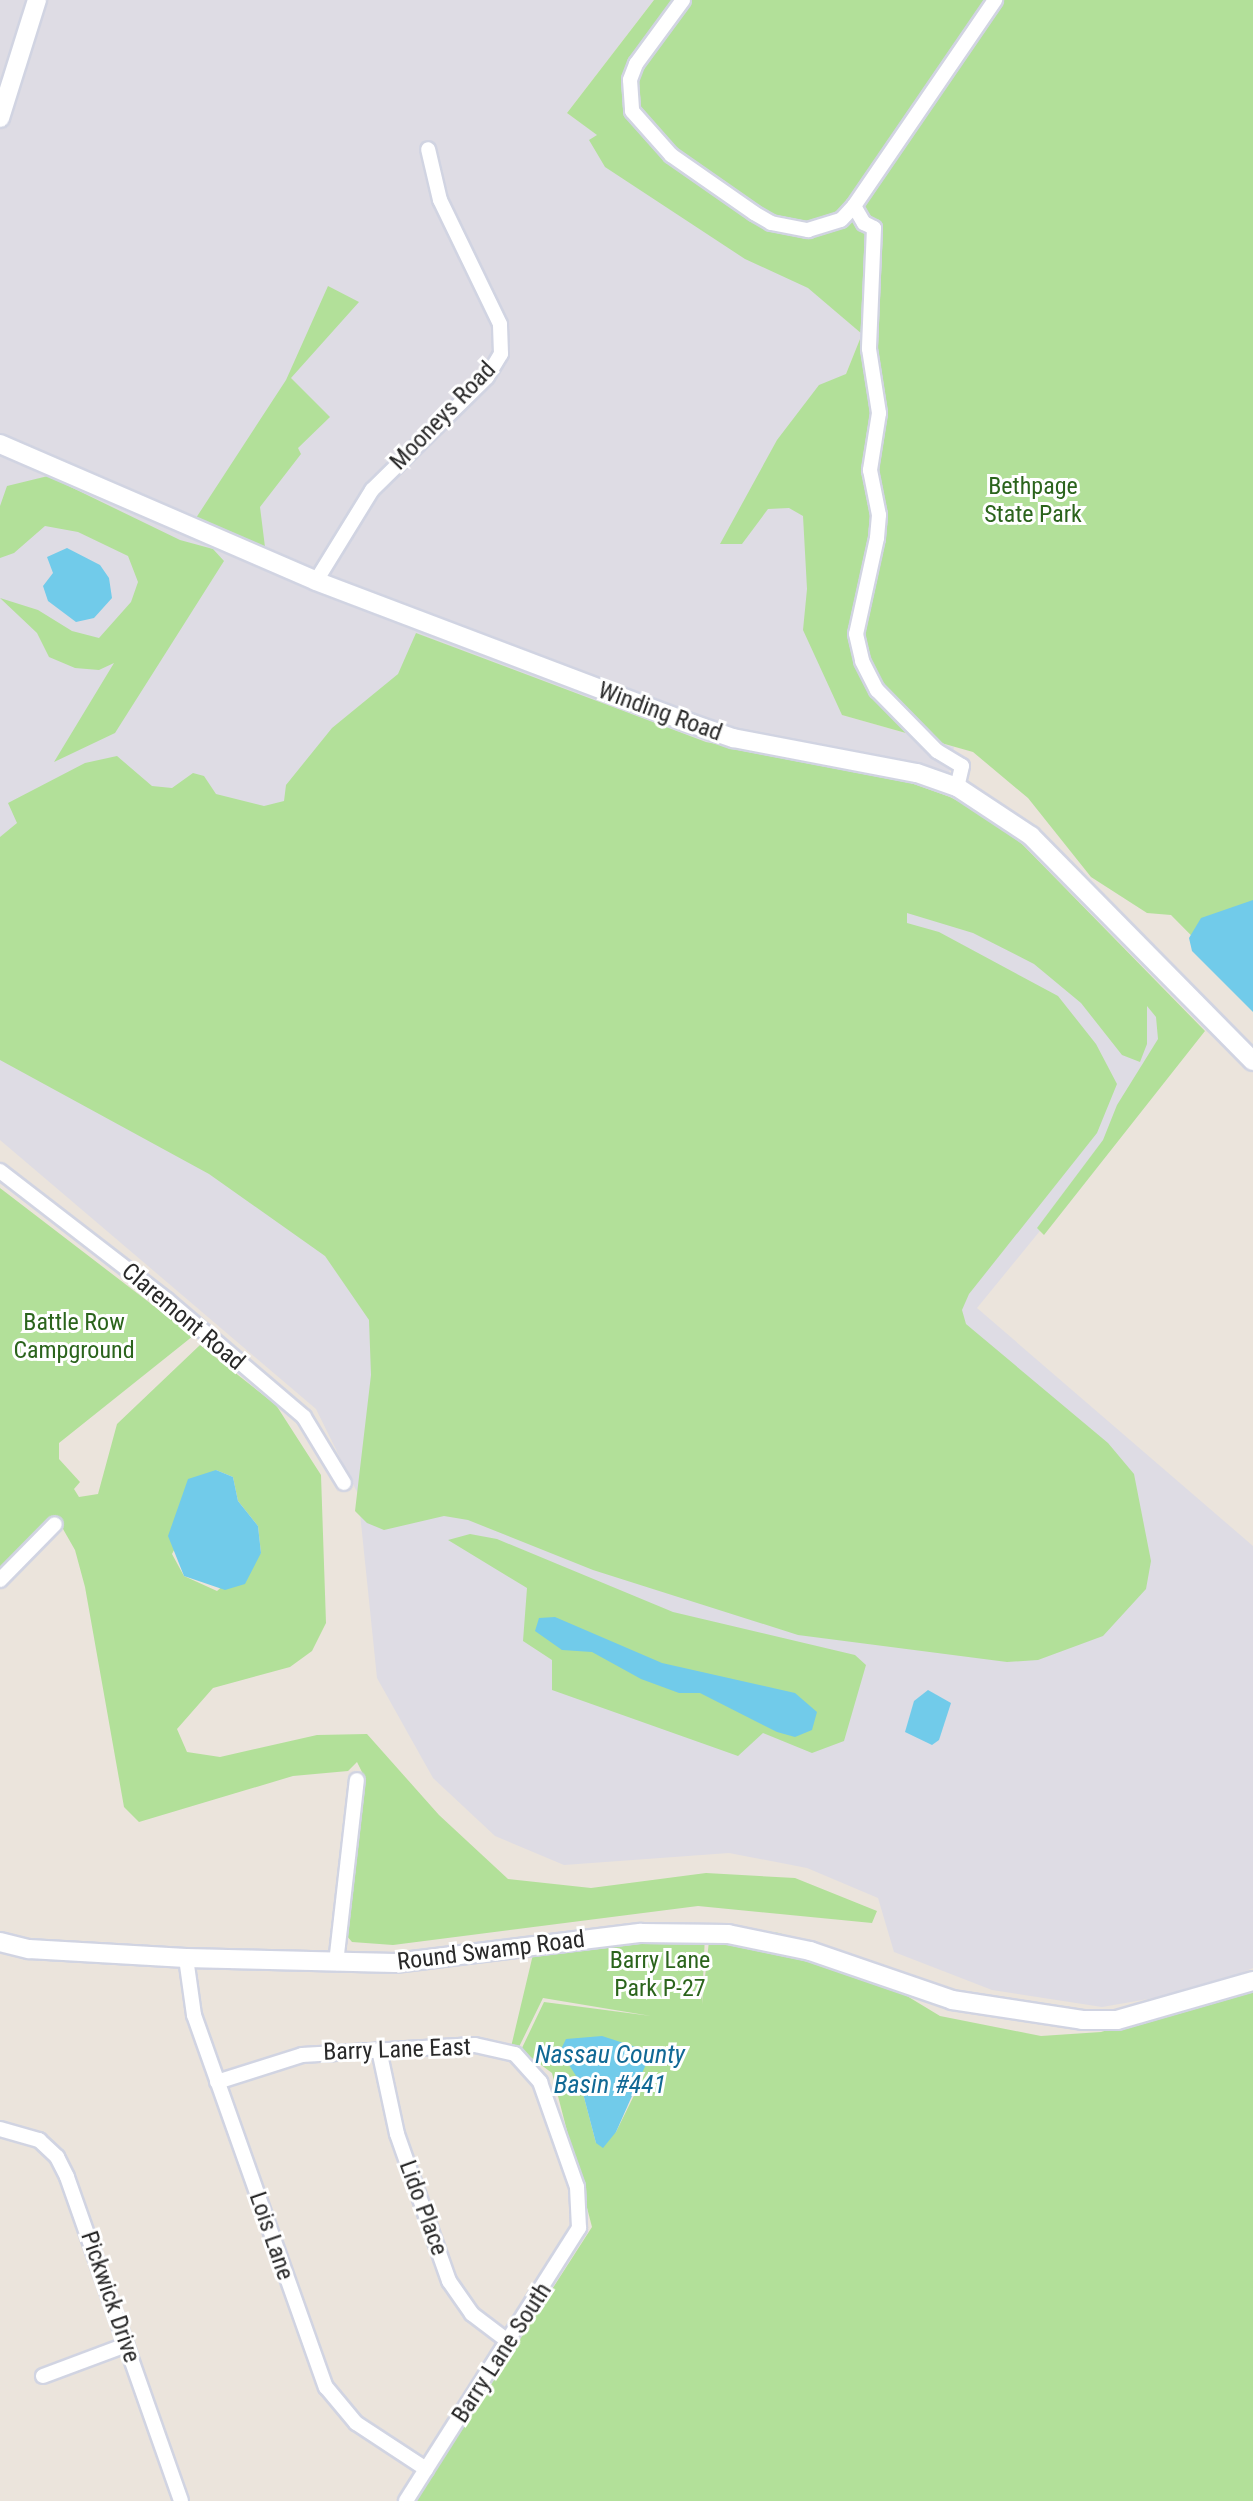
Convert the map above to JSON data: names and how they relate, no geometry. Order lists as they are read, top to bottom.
{
  "streets": {
    "street": [
      "Mooneys Road",
      "Winding Road",
      "Claremont Road",
      "Round Swamp Road",
      "Barry Lane East",
      "Lido Place",
      "Lois Lane",
      "Pickwick Drive",
      "Barry Lane South"
    ]
  },
  "crossings": [
    ["Mooneys Road", "Winding Road"],
    ["Round Swamp Road", "Lois Lane"],
    ["Barry Lane East", "Lido Place"],
    ["Barry Lane East", "Lois Lane"],
    ["Barry Lane East", "Barry Lane South"],
    ["Lido Place", "Barry Lane South"],
    ["Lois Lane", "Barry Lane South"]
  ],
  "water": ["Nassau County Basin #441"],
  "parks": ["Bethpage State Park", "Battle Row Campground", "Barry Lane Park P-27"]
}
